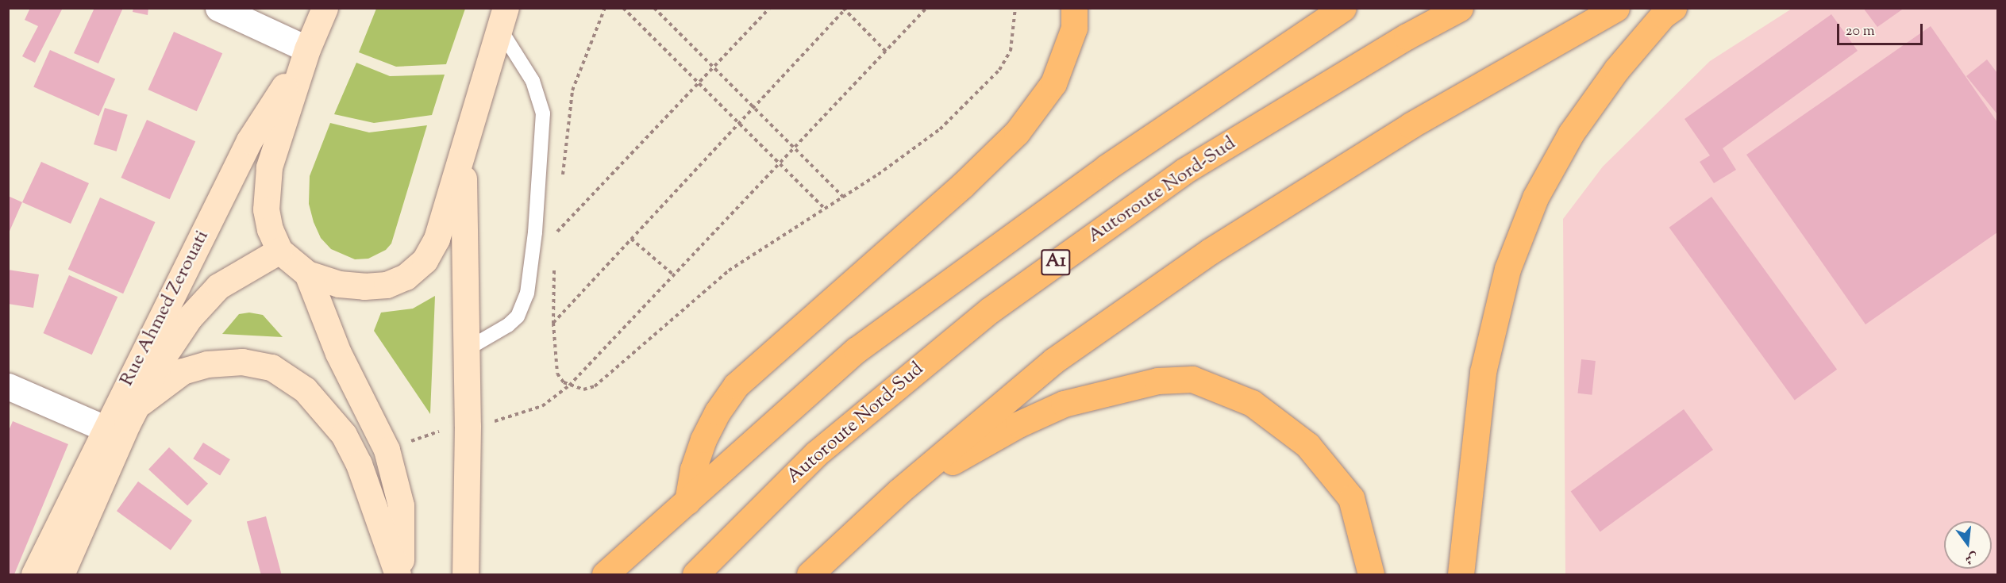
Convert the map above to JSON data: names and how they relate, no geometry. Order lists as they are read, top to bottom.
{
  "streets": {
    "highway": ["Autoroute Nord-Sud", "A1"],
    "main road": ["Rue Ahmed Zerouati"]
  },
  "scale_bar": "20 m",
  "north": "bottom"
}
